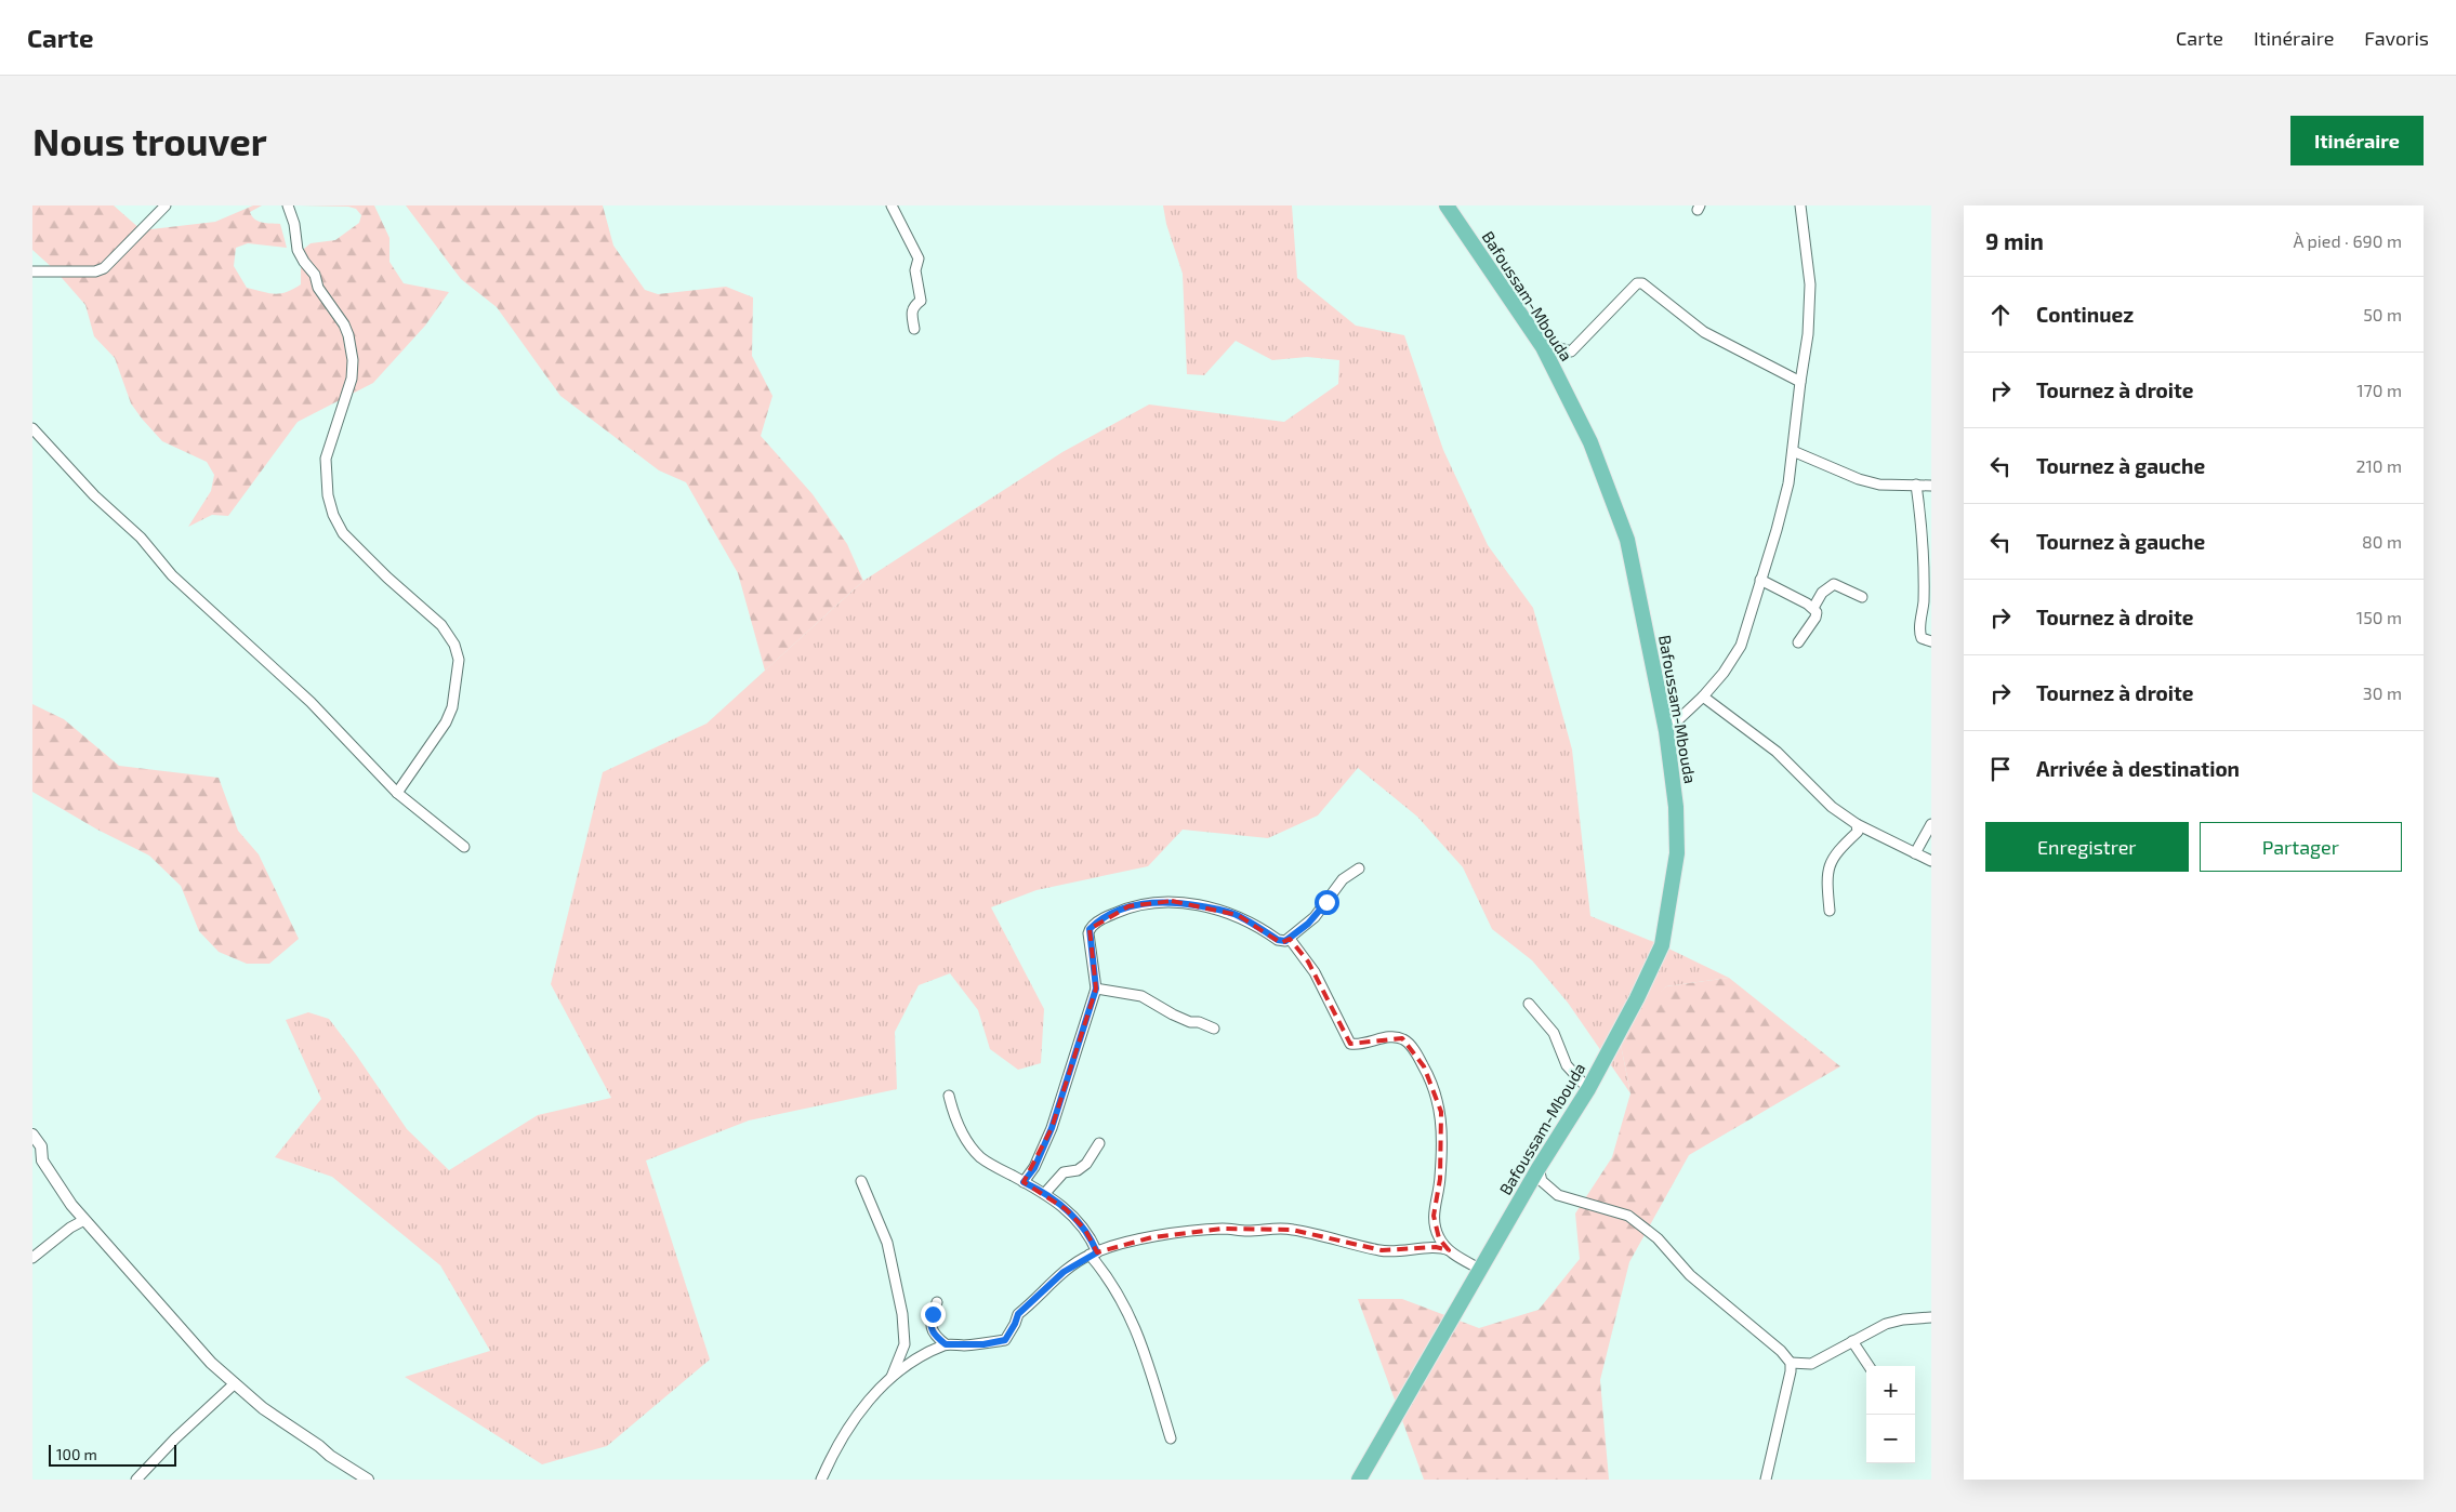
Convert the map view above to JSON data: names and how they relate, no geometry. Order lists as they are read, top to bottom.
{
  "streets": {
    "highway": ["Bafoussam-Mbouda"]
  },
  "scale_bar": "100 m",
  "page": {
    "header": "Carte",
    "nav": ["Carte", "Itinéraire", "Favoris"],
    "buttons": [
      "Itinéraire",
      ["Enregistrer", "Partager"]
    ],
    "title": "Nous trouver",
    "heading": ["9 min", "À pied · 690 m"],
    "list": [
      ["Continuez", "50 m"],
      ["Tournez à droite", "170 m"],
      ["Tournez à gauche", "210 m"],
      ["Tournez à gauche", "80 m"],
      ["Tournez à droite", "150 m"],
      ["Tournez à droite", "30 m"],
      "Arrivée à destination"
    ],
    "map_buttons": ["+", "−"],
    "scale": "100 m"
  }
}
